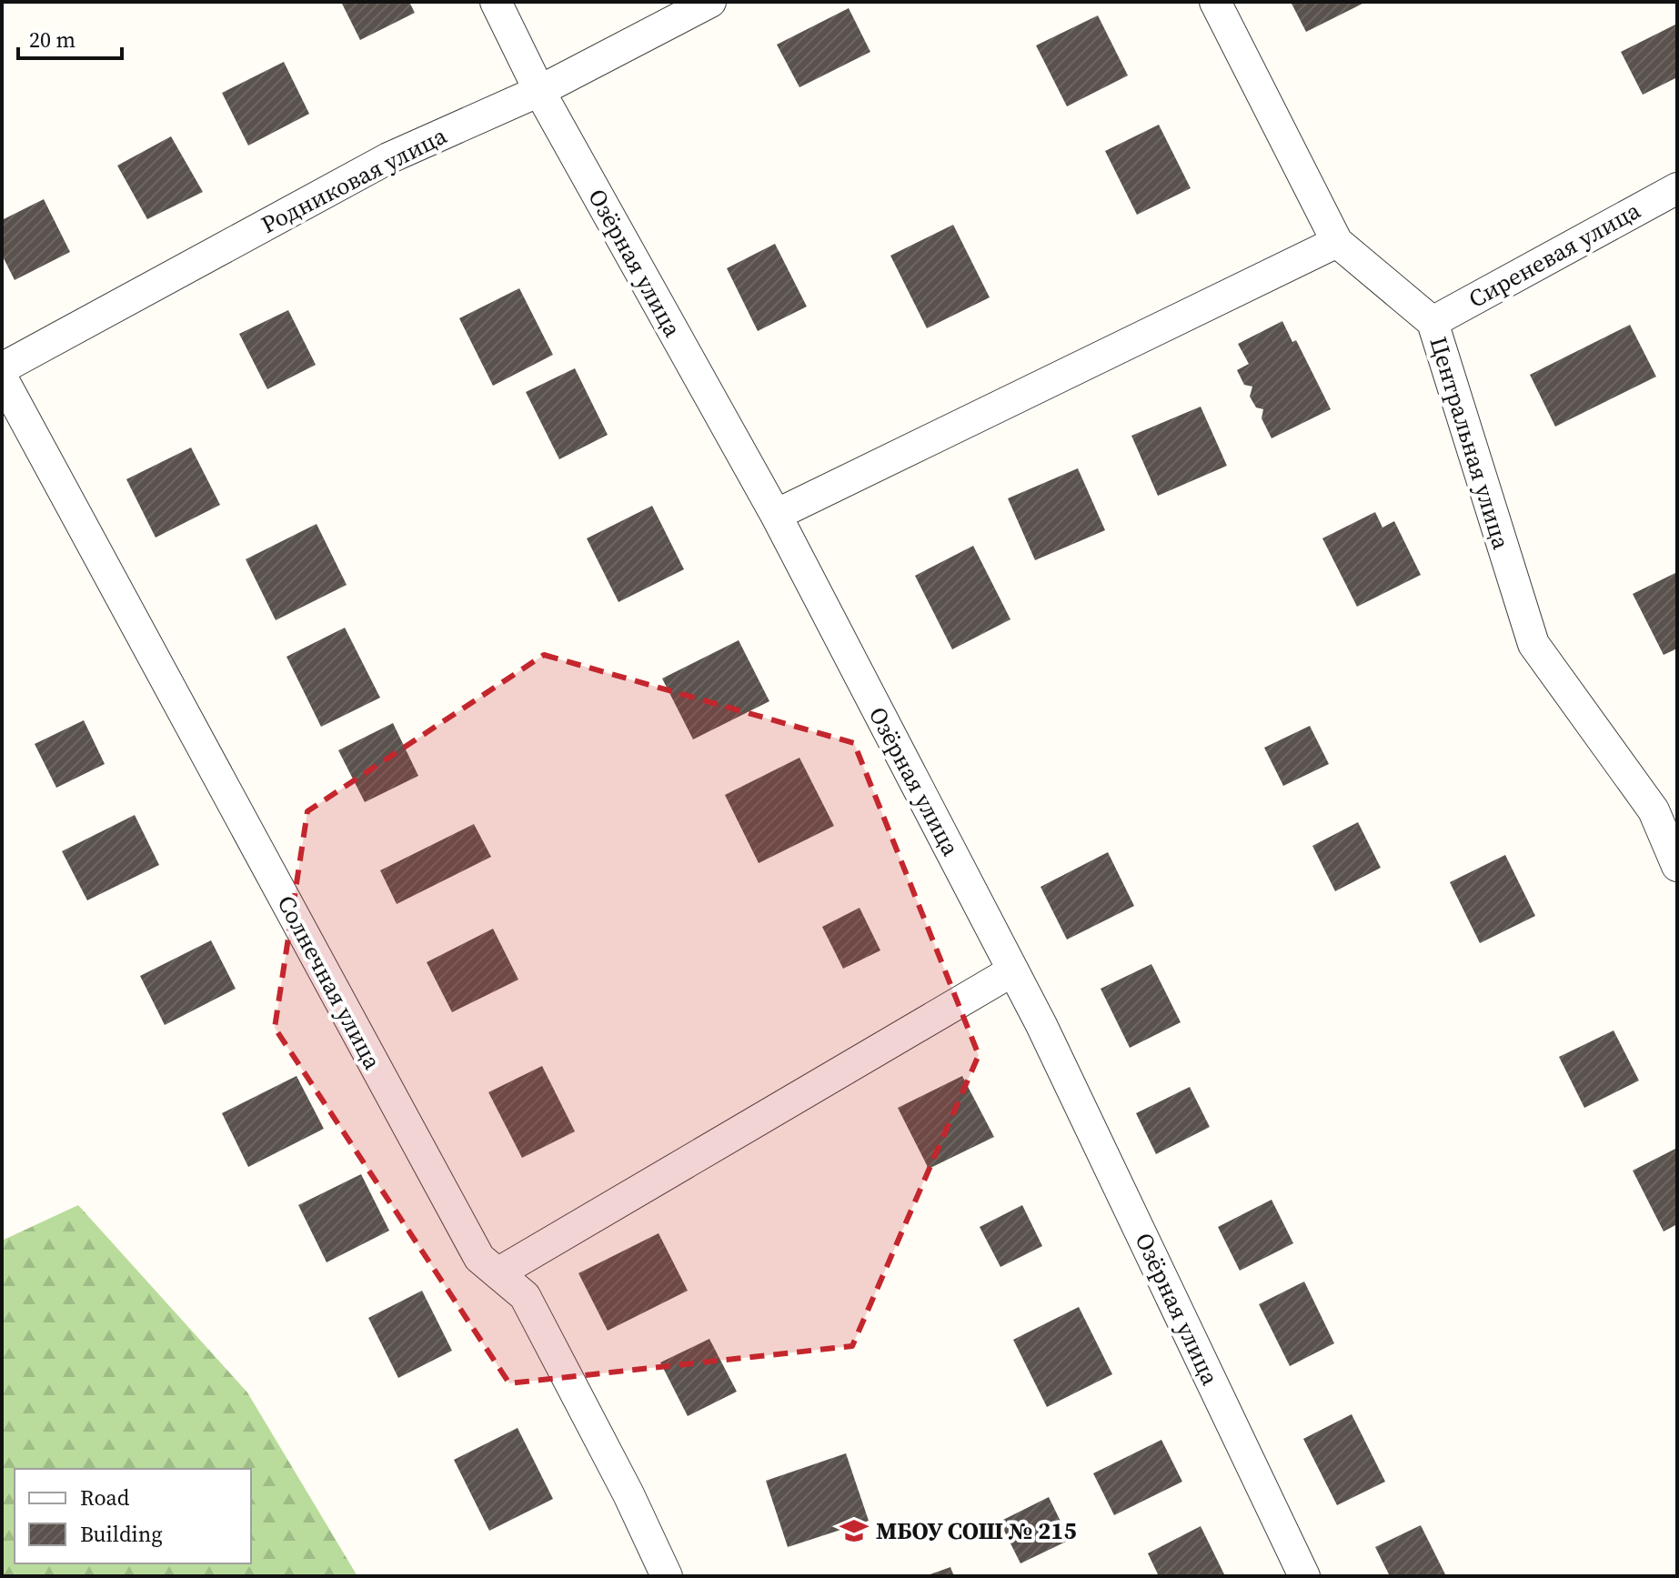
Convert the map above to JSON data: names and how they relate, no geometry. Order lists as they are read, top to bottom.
{
  "streets": {
    "street": [
      "Родниковая улица",
      "Сиреневая улица",
      "Озёрная улица",
      "Центральная улица",
      "Солнечная улица"
    ]
  },
  "crossings": [
    ["Родниковая улица", "Озёрная улица"],
    ["Сиреневая улица", "Центральная улица"]
  ],
  "places": {
    "school or university": ["МБОУ СОШ № 215"]
  },
  "legend": ["Road", "Building"],
  "scale_bar": "20 m"
}
